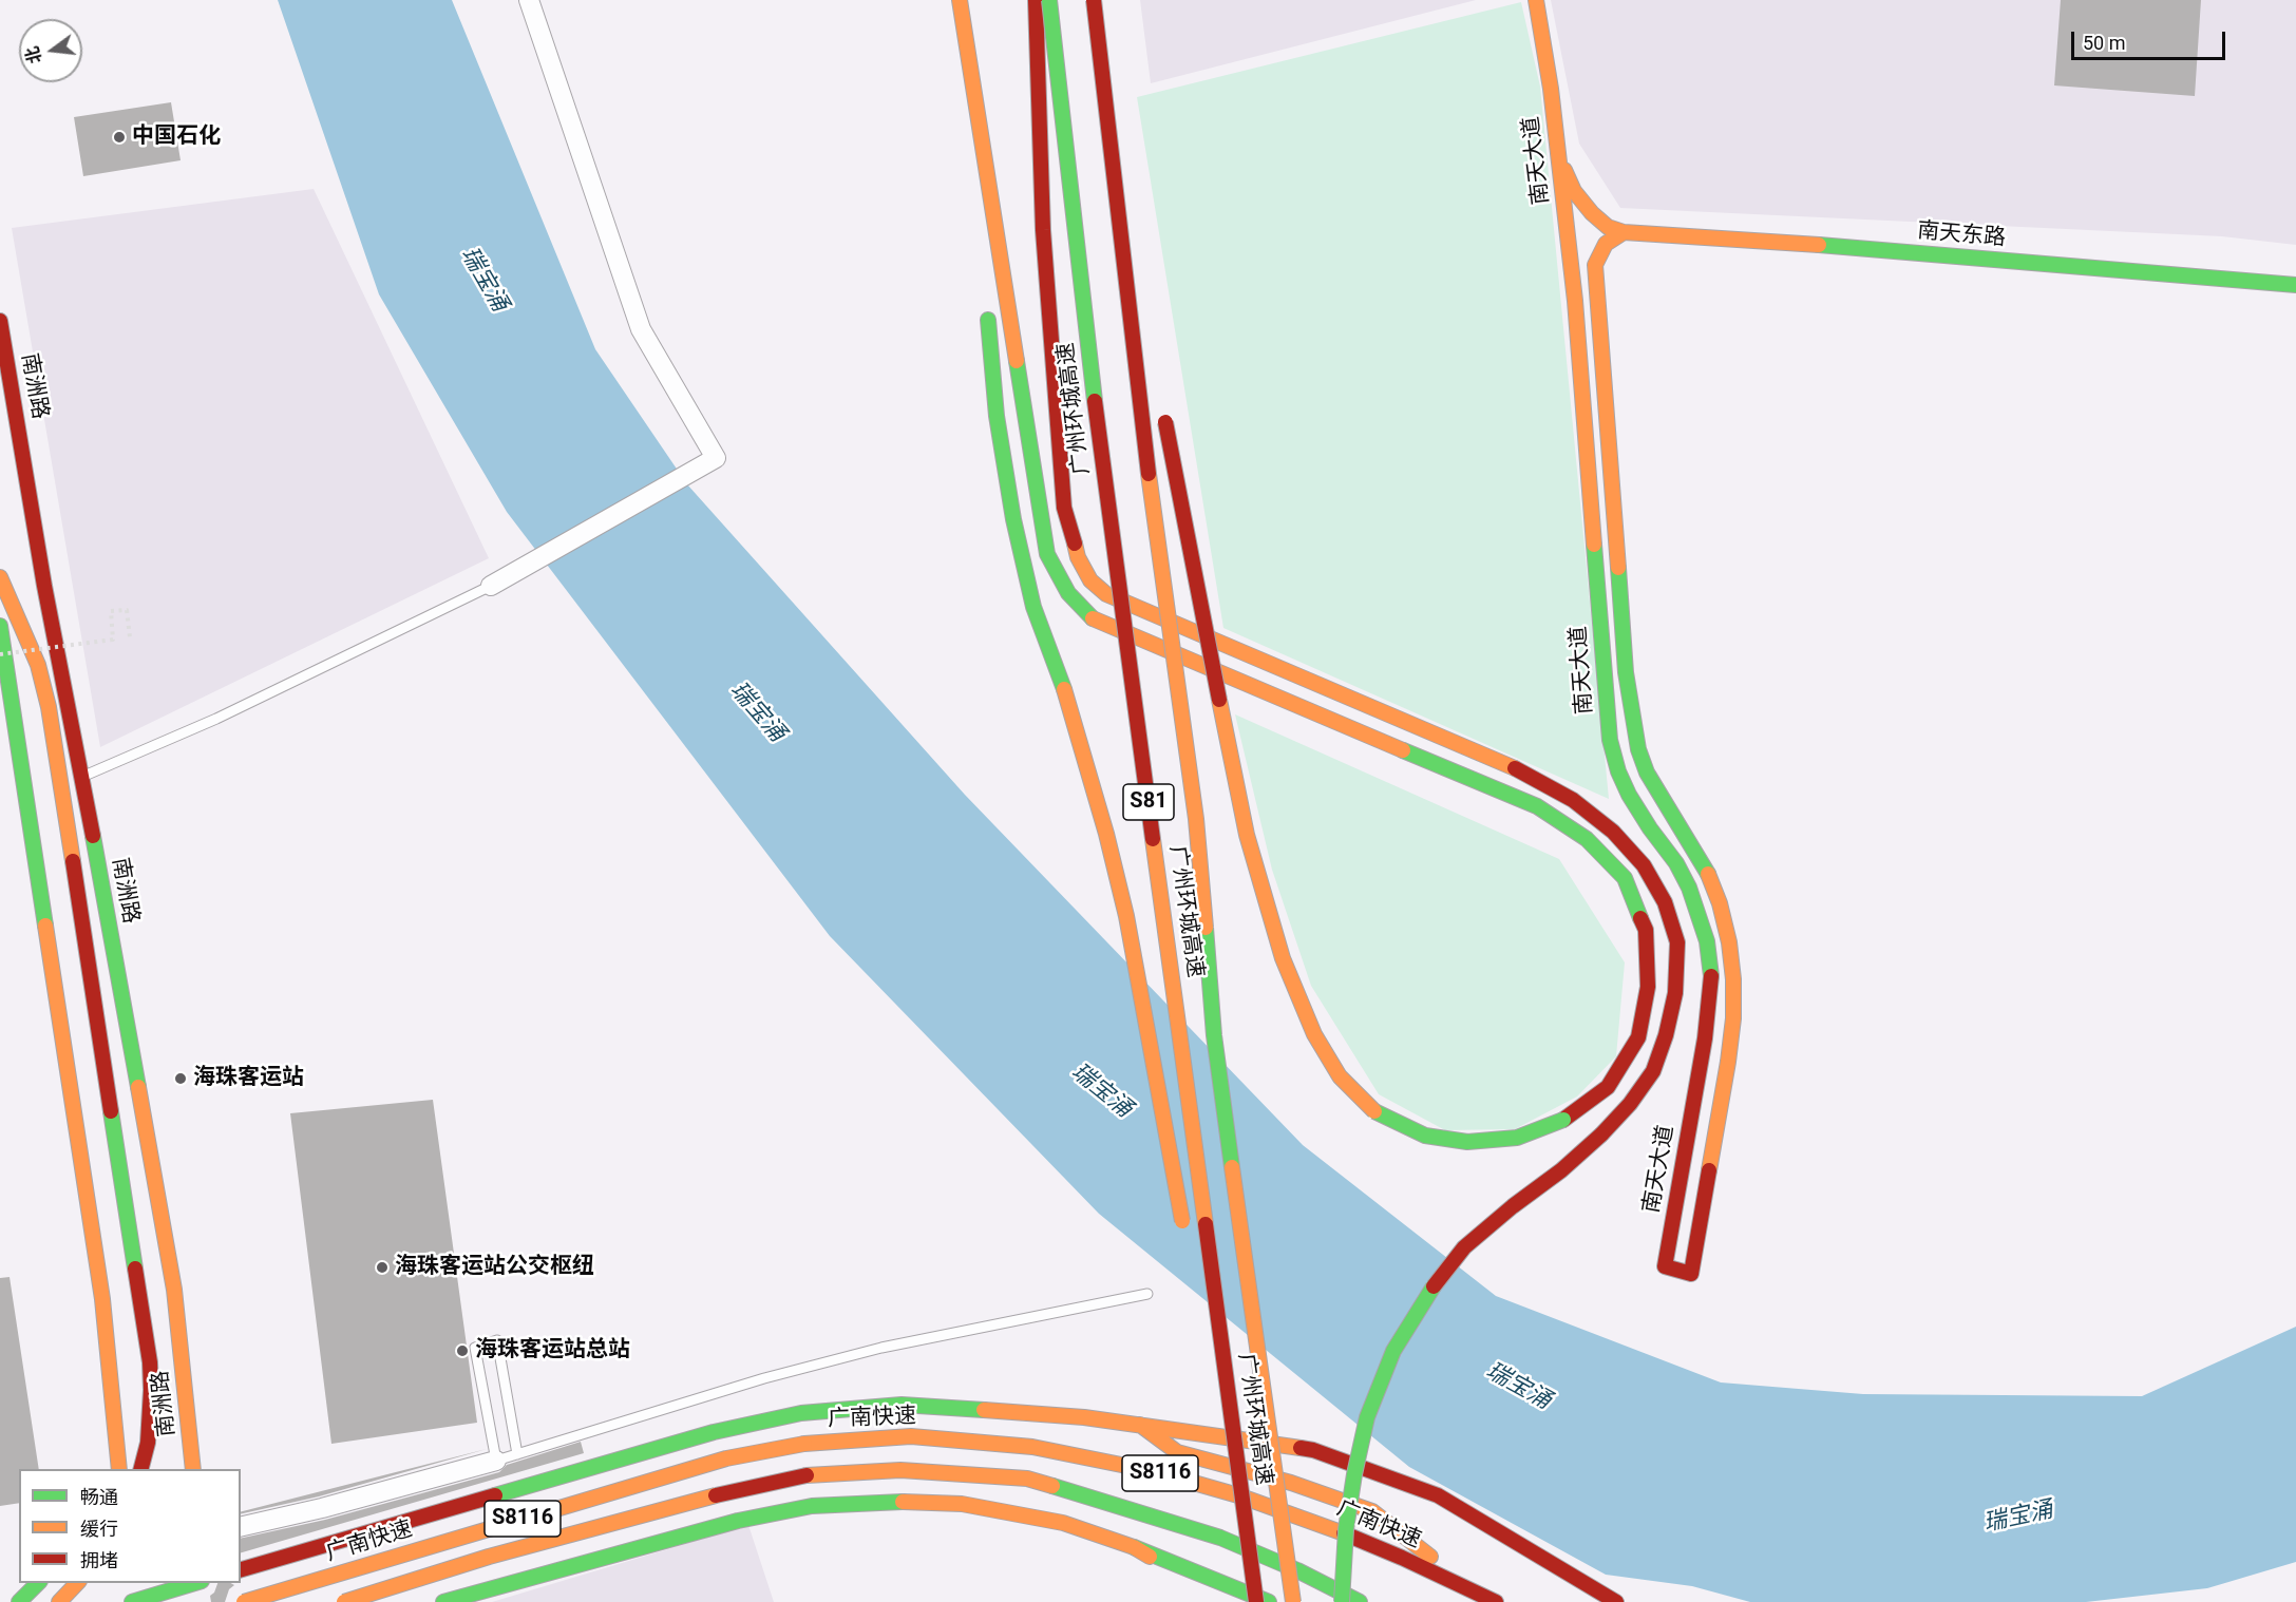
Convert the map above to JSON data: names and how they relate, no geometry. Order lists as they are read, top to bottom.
{
  "streets": {
    "main road": [
      "南天大道",
      "南天东路",
      "南洲路",
      "广州环城高速",
      "S81",
      "广南快速",
      "S8116"
    ]
  },
  "crossings": [
    ["南天大道", "南天东路"]
  ],
  "water": ["瑞宝涌"],
  "places": [
    "中国石化",
    "海珠客运站",
    "海珠客运站公交枢纽",
    "海珠客运站总站"
  ],
  "legend": ["畅通", "缓行", "拥堵"],
  "scale_bar": "50 m",
  "north": "left"
}
